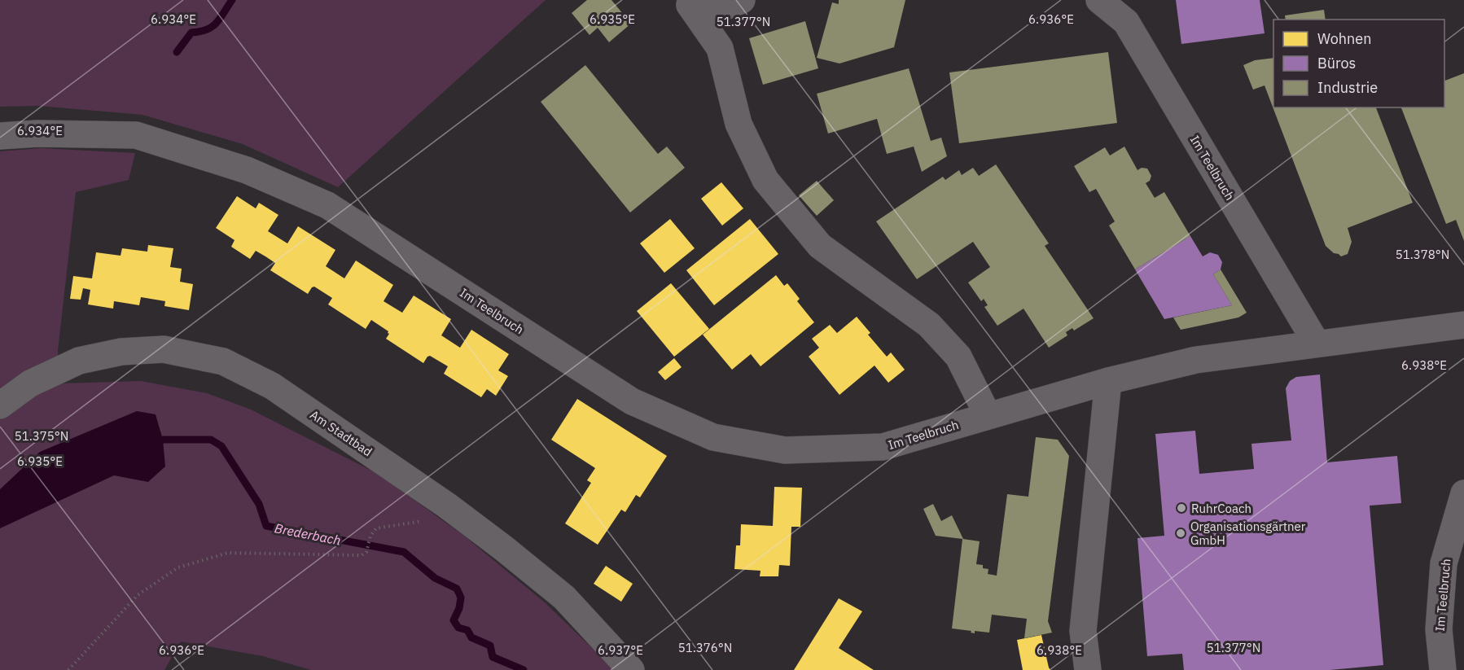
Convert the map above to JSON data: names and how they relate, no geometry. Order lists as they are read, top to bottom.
{
  "streets": {
    "street": ["Im Teelbruch", "Am Stadtbad"]
  },
  "water": ["Brederbach"],
  "places": ["RuhrCoach", "Organisationsgärtner GmbH"],
  "legend": ["Wohnen", "Büros", "Industrie"],
  "coordinates": [
    "6.934°E",
    "6.935°E",
    "6.936°E",
    "51.377°N",
    "51.378°N",
    "6.938°E",
    "51.375°N",
    "51.376°N",
    "6.937°E"
  ]
}
